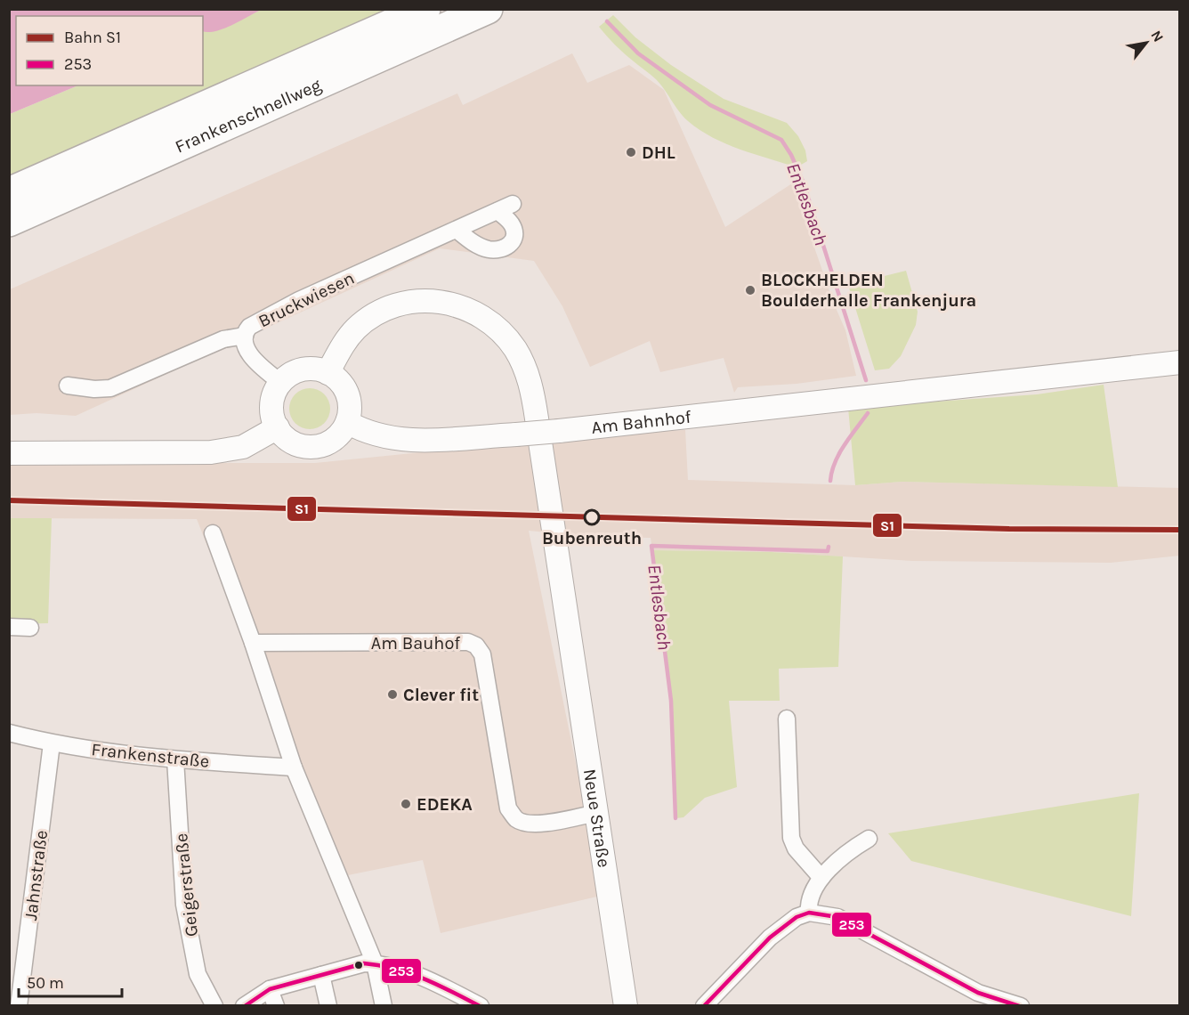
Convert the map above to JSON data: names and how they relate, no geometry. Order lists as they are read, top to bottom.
{
  "streets": {
    "highway": ["Frankenschnellweg"],
    "main road": ["Am Bahnhof", "Neue Straße"],
    "street": [
      "Bruckwiesen",
      "Am Bauhof",
      "Frankenstraße",
      "Jahnstraße",
      "Geigerstraße"
    ]
  },
  "crossings": [
    ["Am Bahnhof", "Neue Straße"],
    ["Am Bauhof", "Neue Straße"],
    ["Frankenstraße", "Jahnstraße"],
    ["Frankenstraße", "Geigerstraße"]
  ],
  "water": ["Entlesbach"],
  "places": [
    "DHL",
    "BLOCKHELDEN Boulderhalle Frankenjura",
    "Bubenreuth",
    "Clever fit",
    "EDEKA"
  ],
  "lines": ["rail line S1", "transit line 253"],
  "legend": ["Bahn S1", "253"],
  "scale_bar": "50 m",
  "north": "top right"
}
